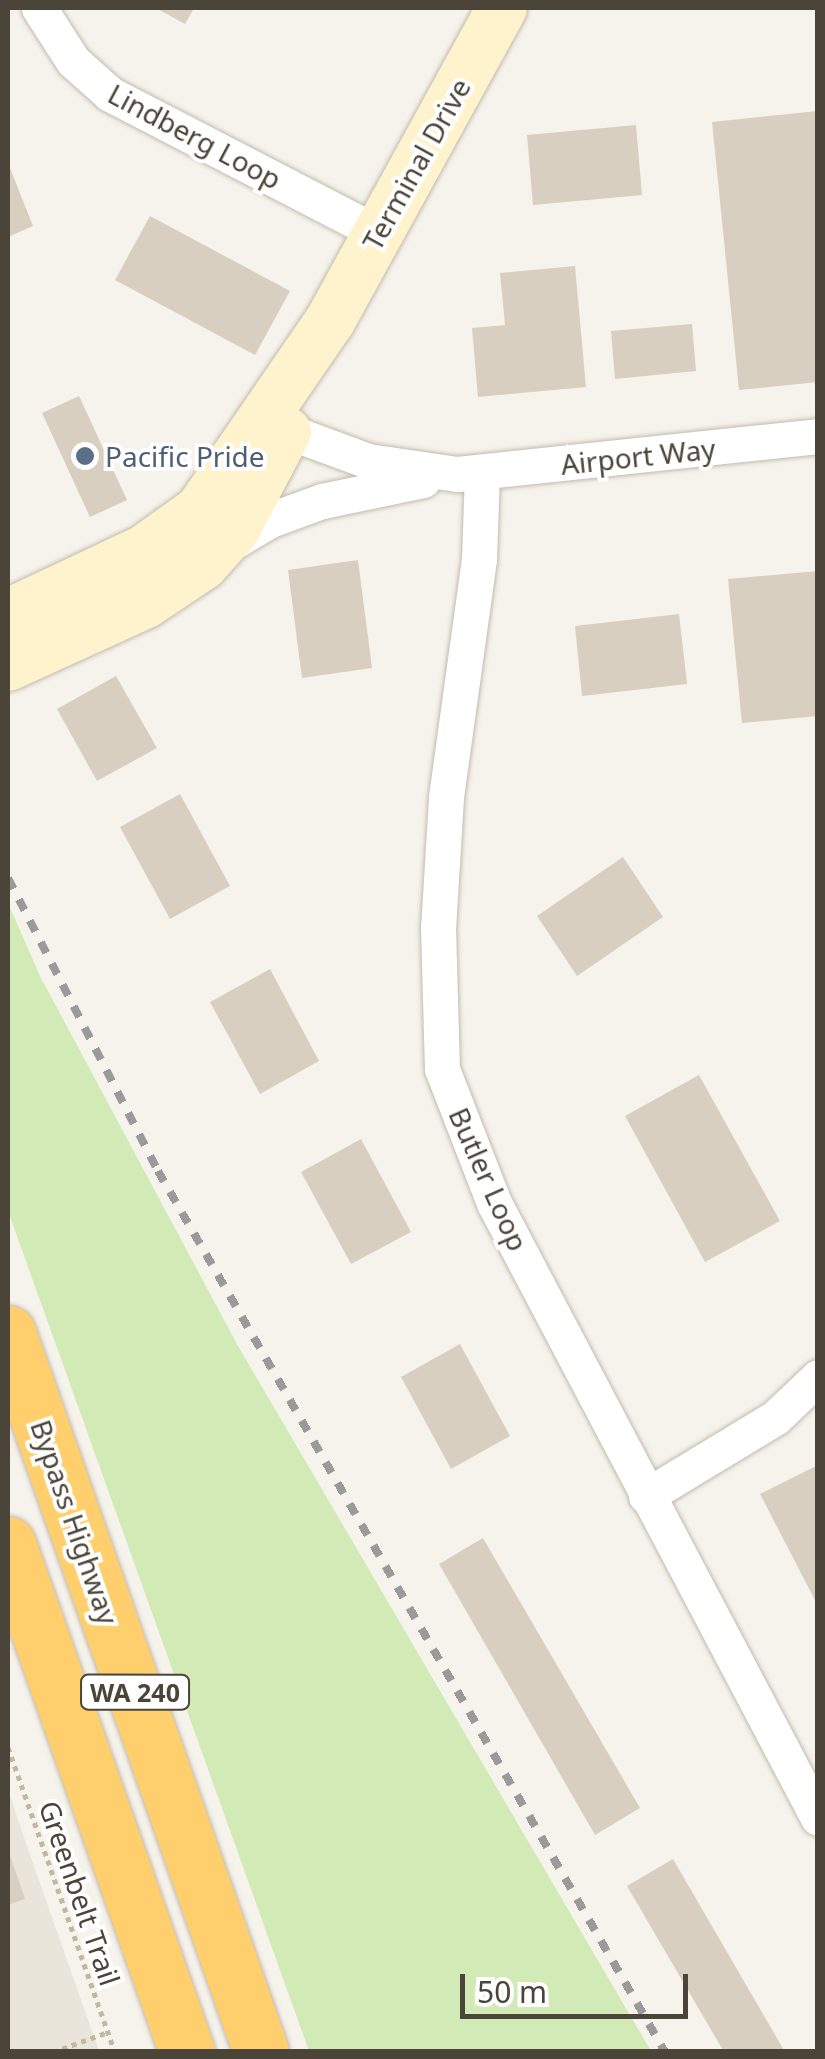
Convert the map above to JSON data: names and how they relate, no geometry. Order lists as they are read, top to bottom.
{
  "streets": {
    "highway": ["Bypass Highway", "WA 240"],
    "street": [
      "Lindberg Loop",
      "Terminal Drive",
      "Airport Way",
      "Butler Loop"
    ],
    "path": ["Greenbelt Trail"]
  },
  "crossings": [
    ["Lindberg Loop", "Terminal Drive"],
    ["Terminal Drive", "Airport Way"],
    ["Airport Way", "Butler Loop"]
  ],
  "places": ["Pacific Pride"],
  "scale_bar": "50 m"
}
